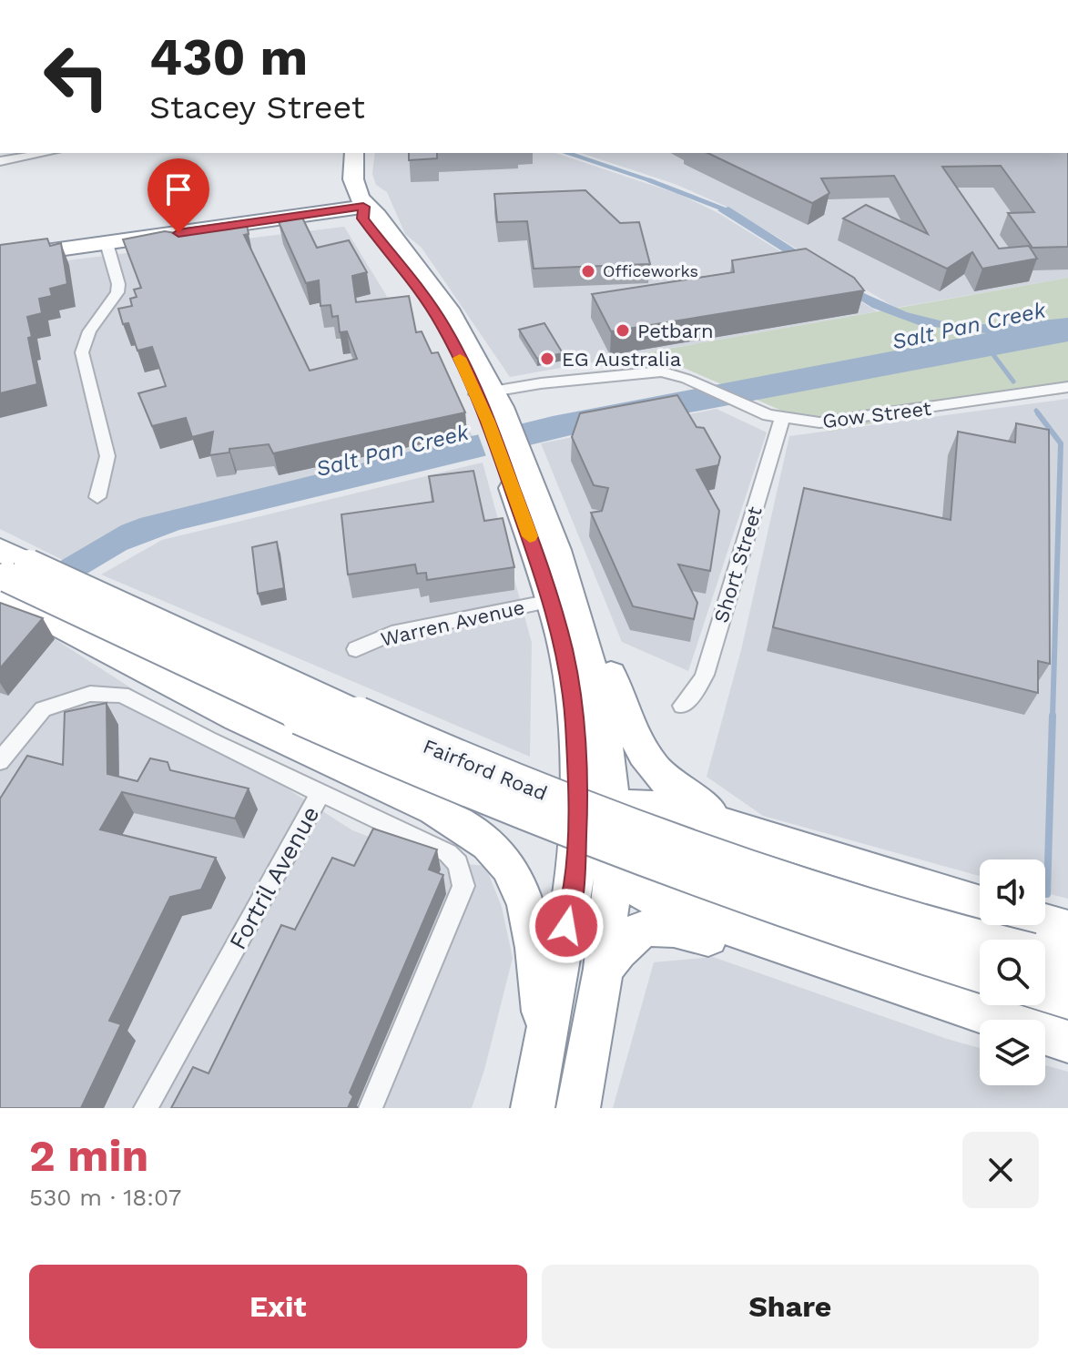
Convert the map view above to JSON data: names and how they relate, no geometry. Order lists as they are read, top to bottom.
{
  "streets": {
    "highway": ["Fairford Road"],
    "street": [
      "Gow Street",
      "Short Street",
      "Warren Avenue",
      "Fortril Avenue"
    ]
  },
  "crossings": [
    ["Gow Street", "Short Street"]
  ],
  "water": ["Salt Pan Creek"],
  "places": ["Officeworks", "Petbarn", "EG Australia"],
  "page": {
    "turn": ["430 m", "Stacey Street"],
    "heading": ["2 min", "530 m · 18:07"],
    "buttons": ["Exit", "Share"]
  }
}
